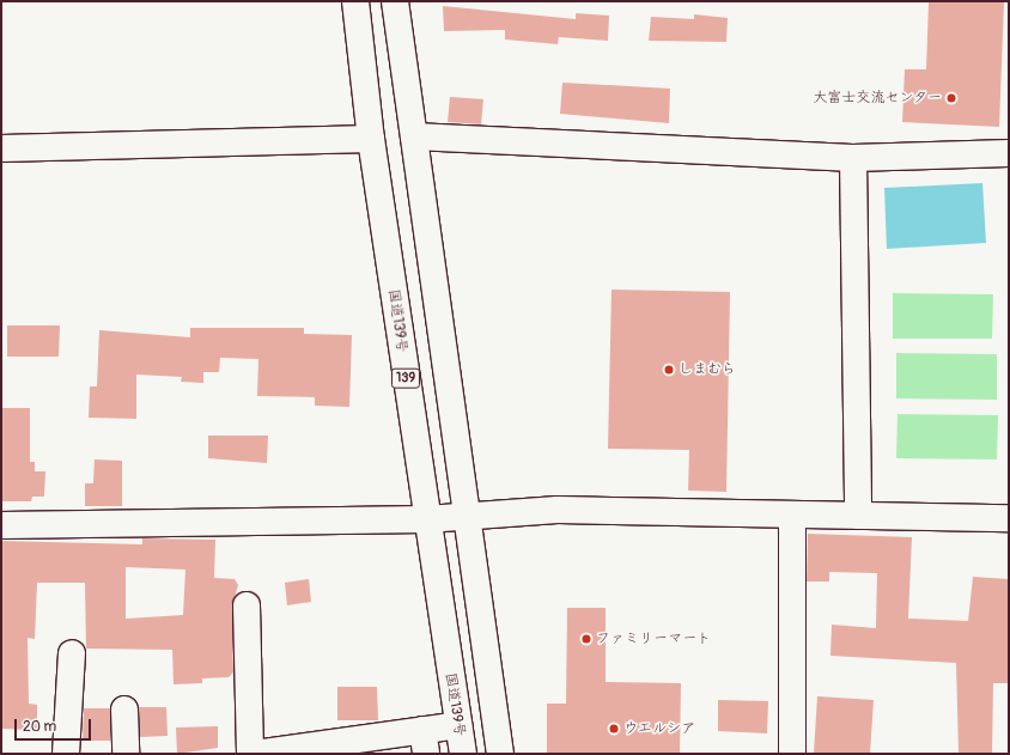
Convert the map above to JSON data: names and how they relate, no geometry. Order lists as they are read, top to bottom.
{
  "streets": {
    "main road": ["国道139号", "139"]
  },
  "places": [
    "大富士交流センター",
    "しまむら",
    "ファミリーマート",
    "ウエルシア"
  ],
  "scale_bar": "20 m"
}
